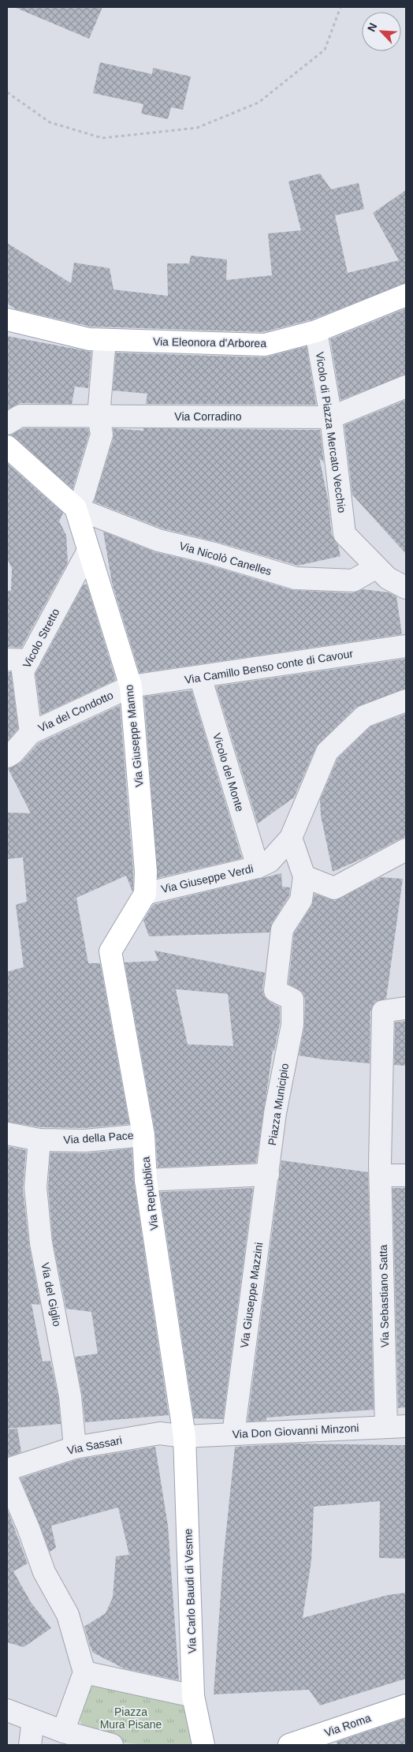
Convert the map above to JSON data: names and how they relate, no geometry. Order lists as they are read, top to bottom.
{
  "streets": {
    "main road": [
      "Via Eleonora d'Arborea",
      "Via Giuseppe Manno",
      "Via Repubblica",
      "Via Carlo Baudi di Vesme",
      "Via Roma"
    ],
    "street": [
      "Via Corradino",
      "Vicolo di Piazza Mercato Vecchio",
      "Via Nicolò Canelles",
      "Vicolo Stretto",
      "Via Camillo Benso conte di Cavour",
      "Via del Condotto",
      "Vicolo del Monte",
      "Via Giuseppe Verdi",
      "Piazza Municipio",
      "Via della Pace",
      "Via del Giglio",
      "Via Giuseppe Mazzini",
      "Via Sebastiano Satta",
      "Via Don Giovanni Minzoni",
      "Via Sassari"
    ]
  },
  "crossings": [
    ["Via Eleonora d'Arborea", "Vicolo di Piazza Mercato Vecchio"],
    ["Via Corradino", "Vicolo di Piazza Mercato Vecchio"],
    ["Vicolo di Piazza Mercato Vecchio", "Via Nicolò Canelles"],
    ["Via Nicolò Canelles", "Via Giuseppe Manno"],
    ["Vicolo Stretto", "Via del Condotto"],
    ["Vicolo Stretto", "Via Giuseppe Manno"],
    ["Via Camillo Benso conte di Cavour", "Via del Condotto"],
    ["Via Camillo Benso conte di Cavour", "Via Giuseppe Manno"],
    ["Via Camillo Benso conte di Cavour", "Vicolo del Monte"],
    ["Via del Condotto", "Via Giuseppe Manno"],
    ["Via Giuseppe Manno", "Via Giuseppe Verdi"],
    ["Via Giuseppe Manno", "Via Repubblica"],
    ["Vicolo del Monte", "Via Giuseppe Verdi"],
    ["Via Giuseppe Verdi", "Via Repubblica"],
    ["Piazza Municipio", "Via Giuseppe Mazzini"],
    ["Via della Pace", "Via Repubblica"],
    ["Via della Pace", "Via del Giglio"],
    ["Via Repubblica", "Via Don Giovanni Minzoni"],
    ["Via Repubblica", "Via Sassari"],
    ["Via Repubblica", "Via Carlo Baudi di Vesme"],
    ["Via del Giglio", "Via Sassari"],
    ["Via Giuseppe Mazzini", "Via Don Giovanni Minzoni"],
    ["Via Sebastiano Satta", "Via Don Giovanni Minzoni"],
    ["Via Don Giovanni Minzoni", "Via Sassari"],
    ["Via Don Giovanni Minzoni", "Via Carlo Baudi di Vesme"],
    ["Via Sassari", "Via Carlo Baudi di Vesme"]
  ],
  "parks": ["Piazza Mura Pisane"],
  "north": "top left"
}
